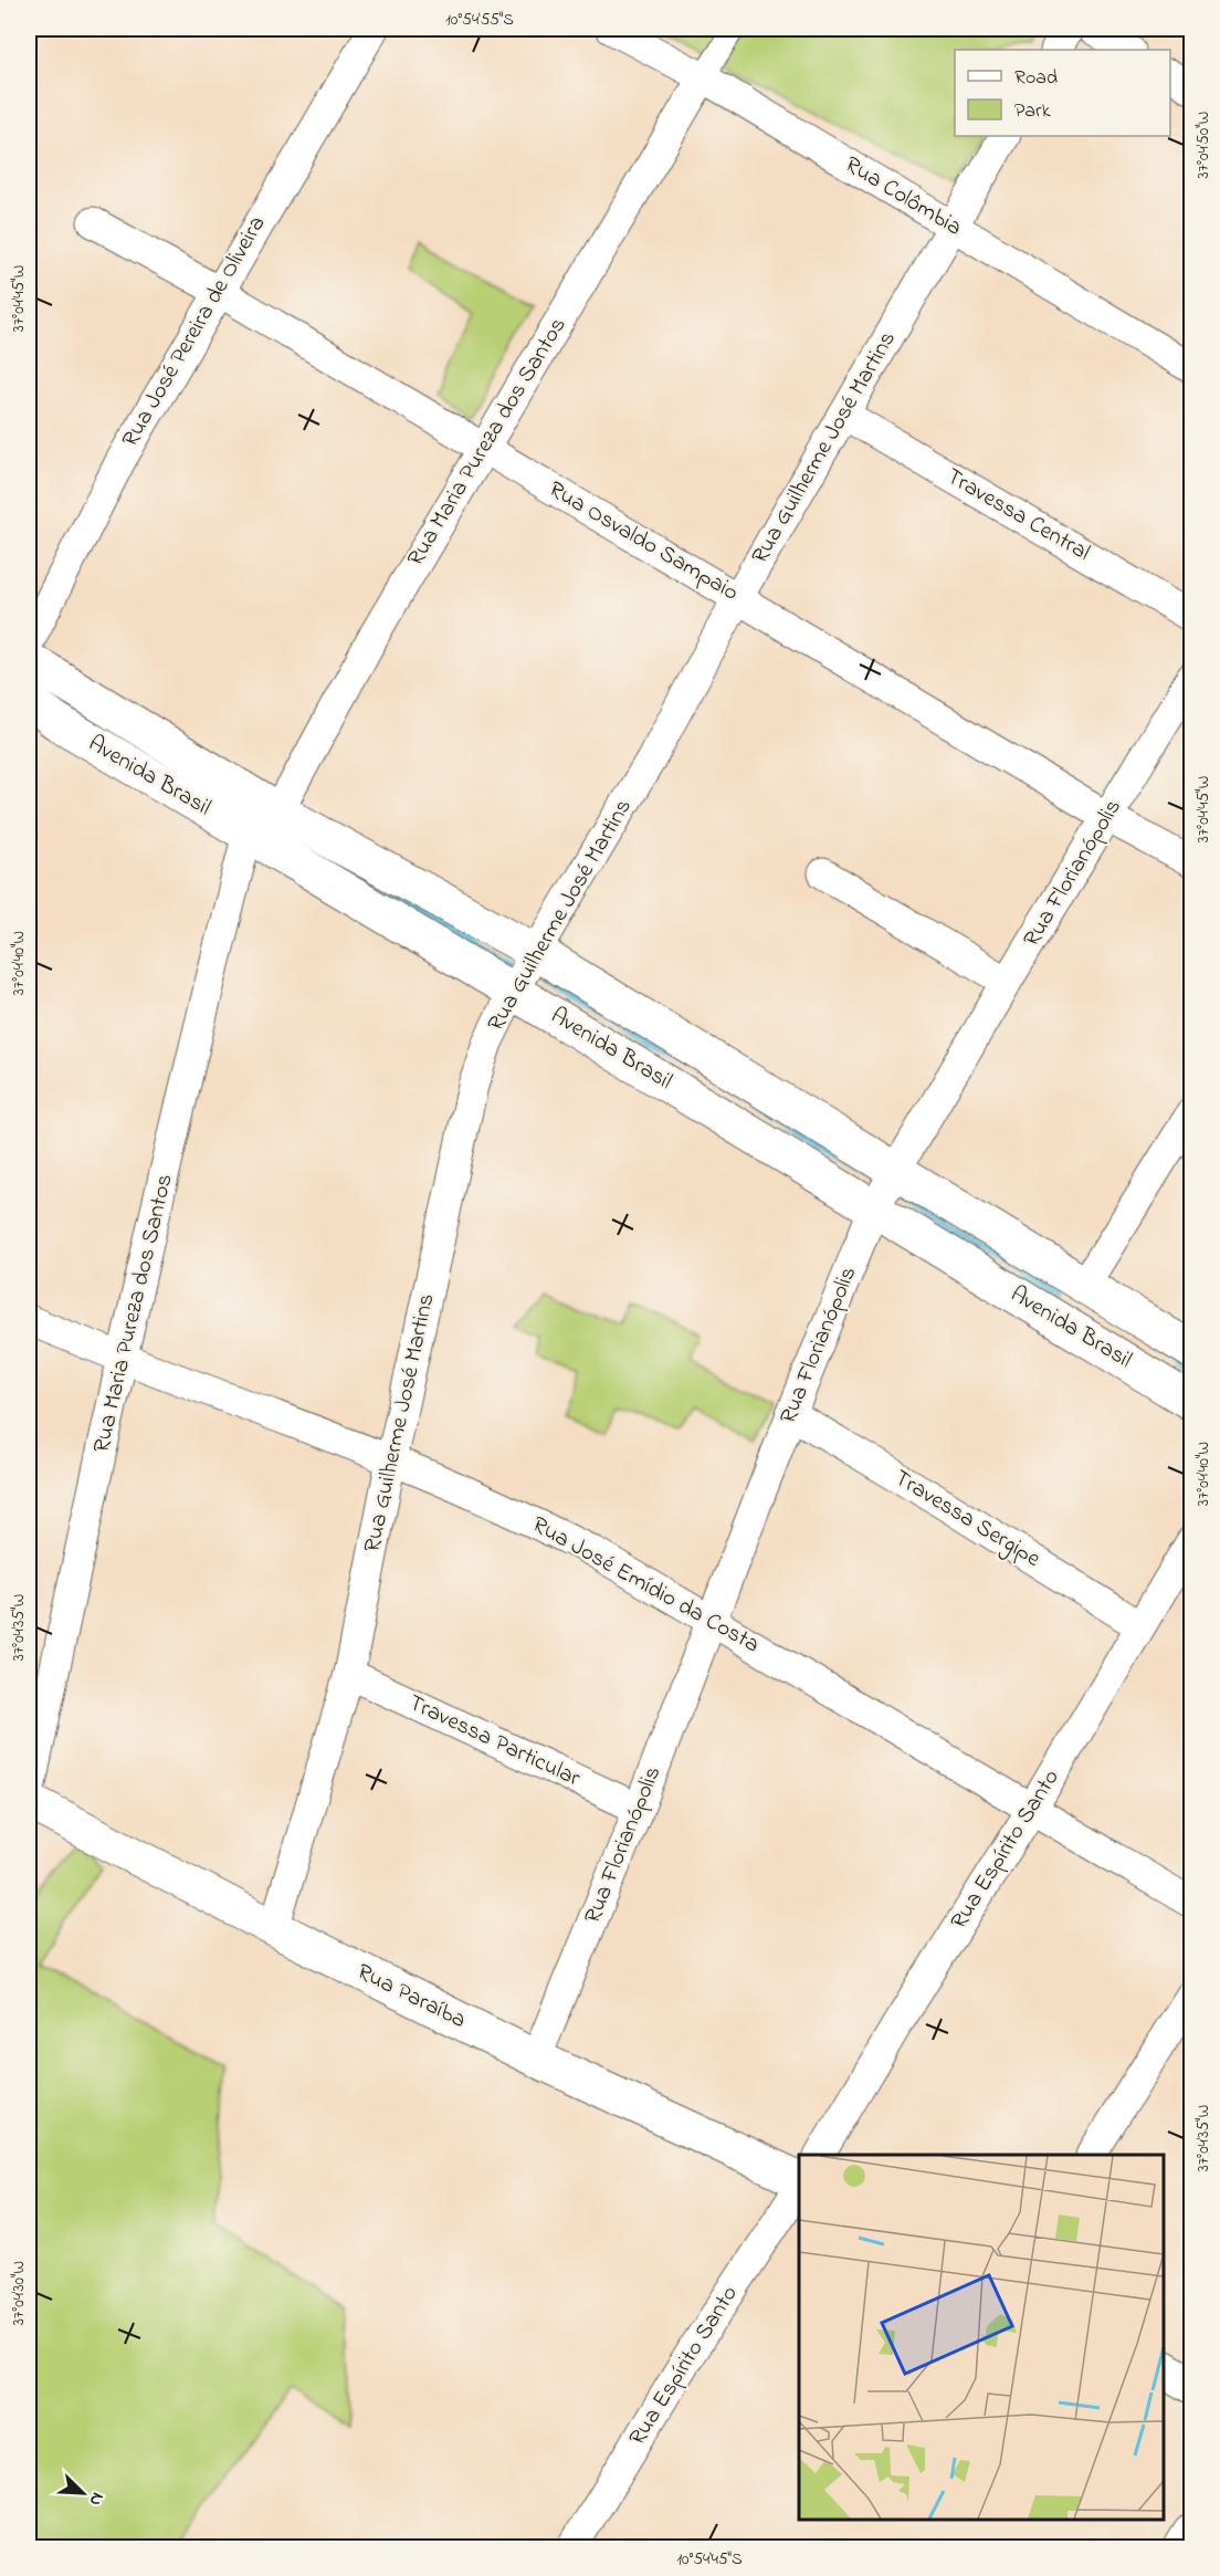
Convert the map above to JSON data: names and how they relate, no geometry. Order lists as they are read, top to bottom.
{
  "streets": {
    "street": [
      "Rua Colômbia",
      "Rua José Pereira de Oliveira",
      "Rua Maria Pureza dos Santos",
      "Rua Guilherme José Martins",
      "Travessa Central",
      "Rua Osvaldo Sampaio",
      "Avenida Brasil",
      "Rua Florianópolis",
      "Travessa Sergipe",
      "Rua José Emídio da Costa",
      "Travessa Particular",
      "Rua Espírito Santo",
      "Rua Paraíba"
    ]
  },
  "crossings": [
    ["Rua Colômbia", "Rua Maria Pureza dos Santos"],
    ["Rua Colômbia", "Rua Guilherme José Martins"],
    ["Rua José Pereira de Oliveira", "Rua Osvaldo Sampaio"],
    ["Rua Maria Pureza dos Santos", "Rua Osvaldo Sampaio"],
    ["Rua Maria Pureza dos Santos", "Avenida Brasil"],
    ["Rua Maria Pureza dos Santos", "Rua José Emídio da Costa"],
    ["Rua Guilherme José Martins", "Travessa Central"],
    ["Rua Guilherme José Martins", "Rua Osvaldo Sampaio"],
    ["Rua Guilherme José Martins", "Avenida Brasil"],
    ["Rua Guilherme José Martins", "Rua José Emídio da Costa"],
    ["Rua Guilherme José Martins", "Travessa Particular"],
    ["Rua Guilherme José Martins", "Rua Paraíba"],
    ["Rua Osvaldo Sampaio", "Rua Florianópolis"],
    ["Avenida Brasil", "Rua Florianópolis"],
    ["Rua Florianópolis", "Travessa Sergipe"],
    ["Rua Florianópolis", "Rua José Emídio da Costa"],
    ["Rua Florianópolis", "Travessa Particular"],
    ["Rua Florianópolis", "Rua Paraíba"],
    ["Travessa Sergipe", "Rua Espírito Santo"],
    ["Rua José Emídio da Costa", "Rua Espírito Santo"]
  ],
  "legend": ["Road", "Park"],
  "north": "bottom right",
  "coordinates": [
    "10°54'55\"S",
    "37°04'50\"W",
    "37°04'45\"W",
    "37°04'40\"W",
    "37°04'35\"W",
    "37°04'30\"W",
    "10°54'45\"S"
  ]
}
